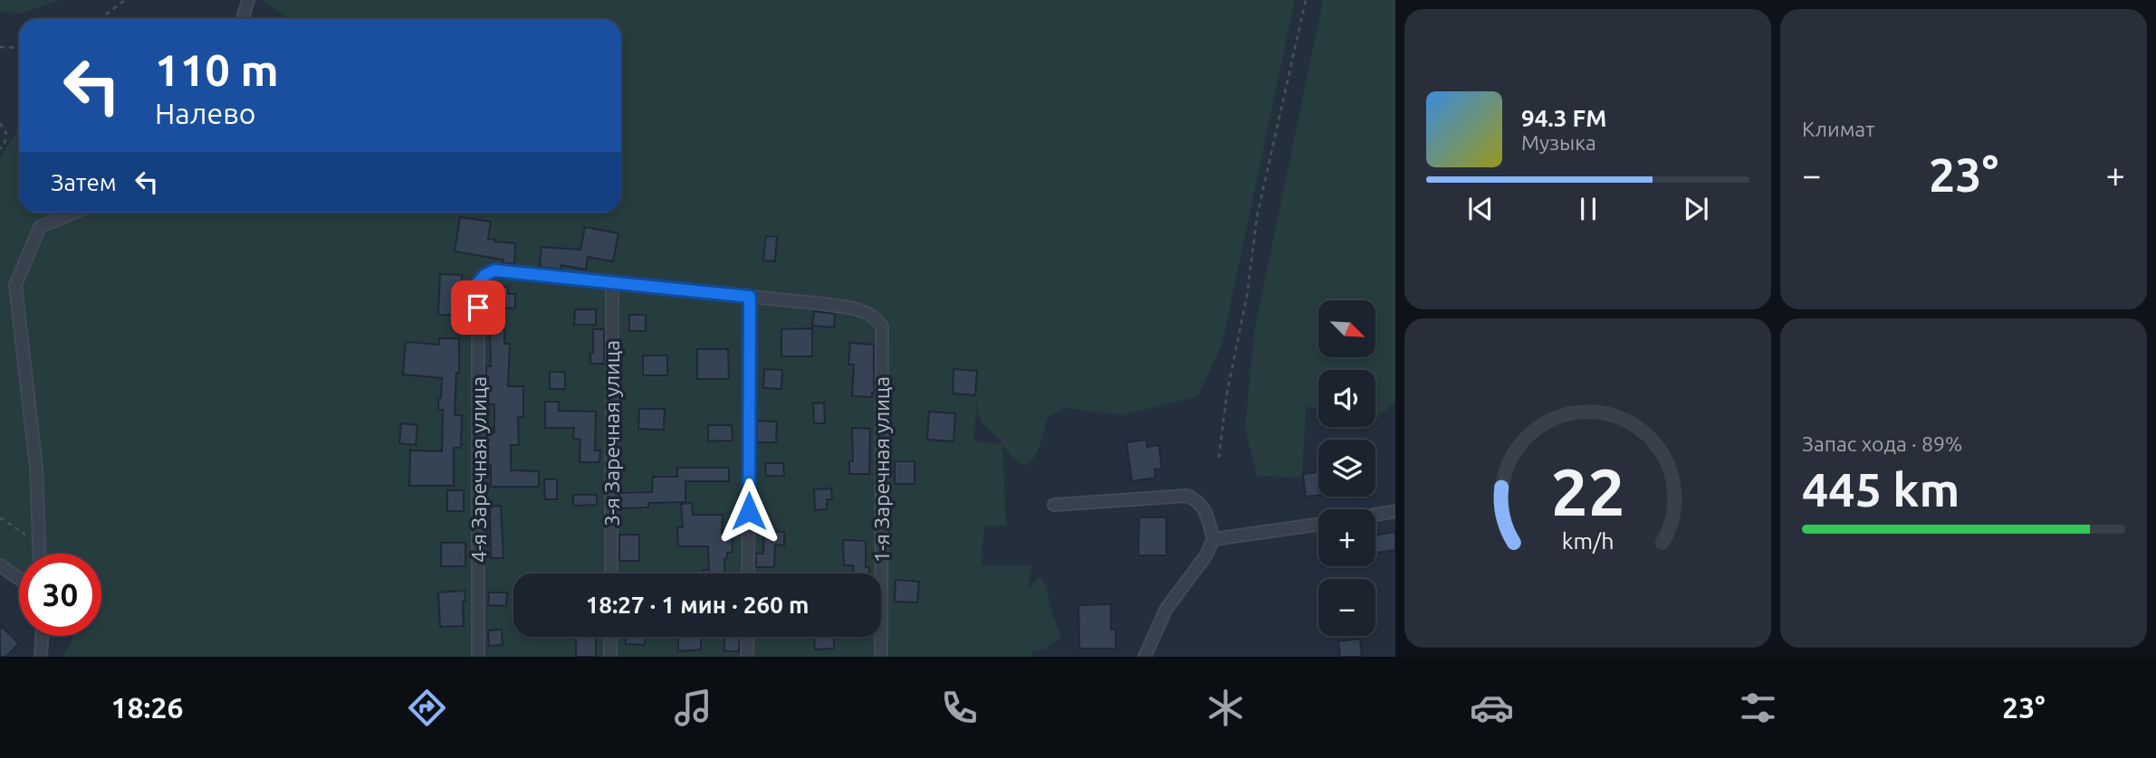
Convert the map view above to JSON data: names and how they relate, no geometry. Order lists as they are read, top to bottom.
{
  "streets": {
    "street": ["3-я Заречная улица", "4-я Заречная улица", "1-я Заречная улица"]
  },
  "crossings": [
    ["3-я Заречная улица", "1-я Заречная улица"],
    ["4-я Заречная улица", "1-я Заречная улица"]
  ],
  "north": "bottom right",
  "page": {
    "tile": [
      "Климат",
      ["Запас хода · 89%", "445 km"]
    ],
    "turn": ["110 m", "Налево"],
    "song": ["94.3 FM", "Музыка"],
    "heat": ["−", "23°", "+"],
    "then": "Затем",
    "map_buttons": ["+", "−"],
    "limit": "30",
    "trip": "18:27 · 1 мин · 260 m",
    "tabs": ["18:26", "23°"],
    "gauge": ["22", "km/h"]
  }
}
